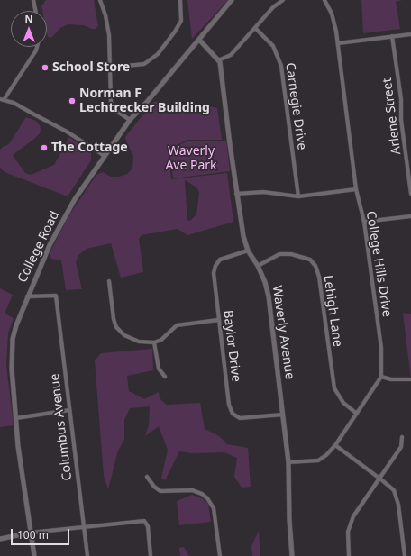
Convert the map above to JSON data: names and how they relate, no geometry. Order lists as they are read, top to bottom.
{
  "streets": {
    "street": [
      "Carnegie Drive",
      "Arlene Street",
      "College Road",
      "College Hills Drive",
      "Lehigh Lane",
      "Waverly Avenue",
      "Baylor Drive",
      "Columbus Avenue"
    ]
  },
  "crossings": [
    ["College Road", "Columbus Avenue"],
    ["Lehigh Lane", "Waverly Avenue"],
    ["Waverly Avenue", "Baylor Drive"]
  ],
  "parks": ["Waverly Ave Park"],
  "places": ["School Store", "Norman F Lechtrecker Building", "The Cottage"],
  "scale_bar": "100 m",
  "north": "top"
}
